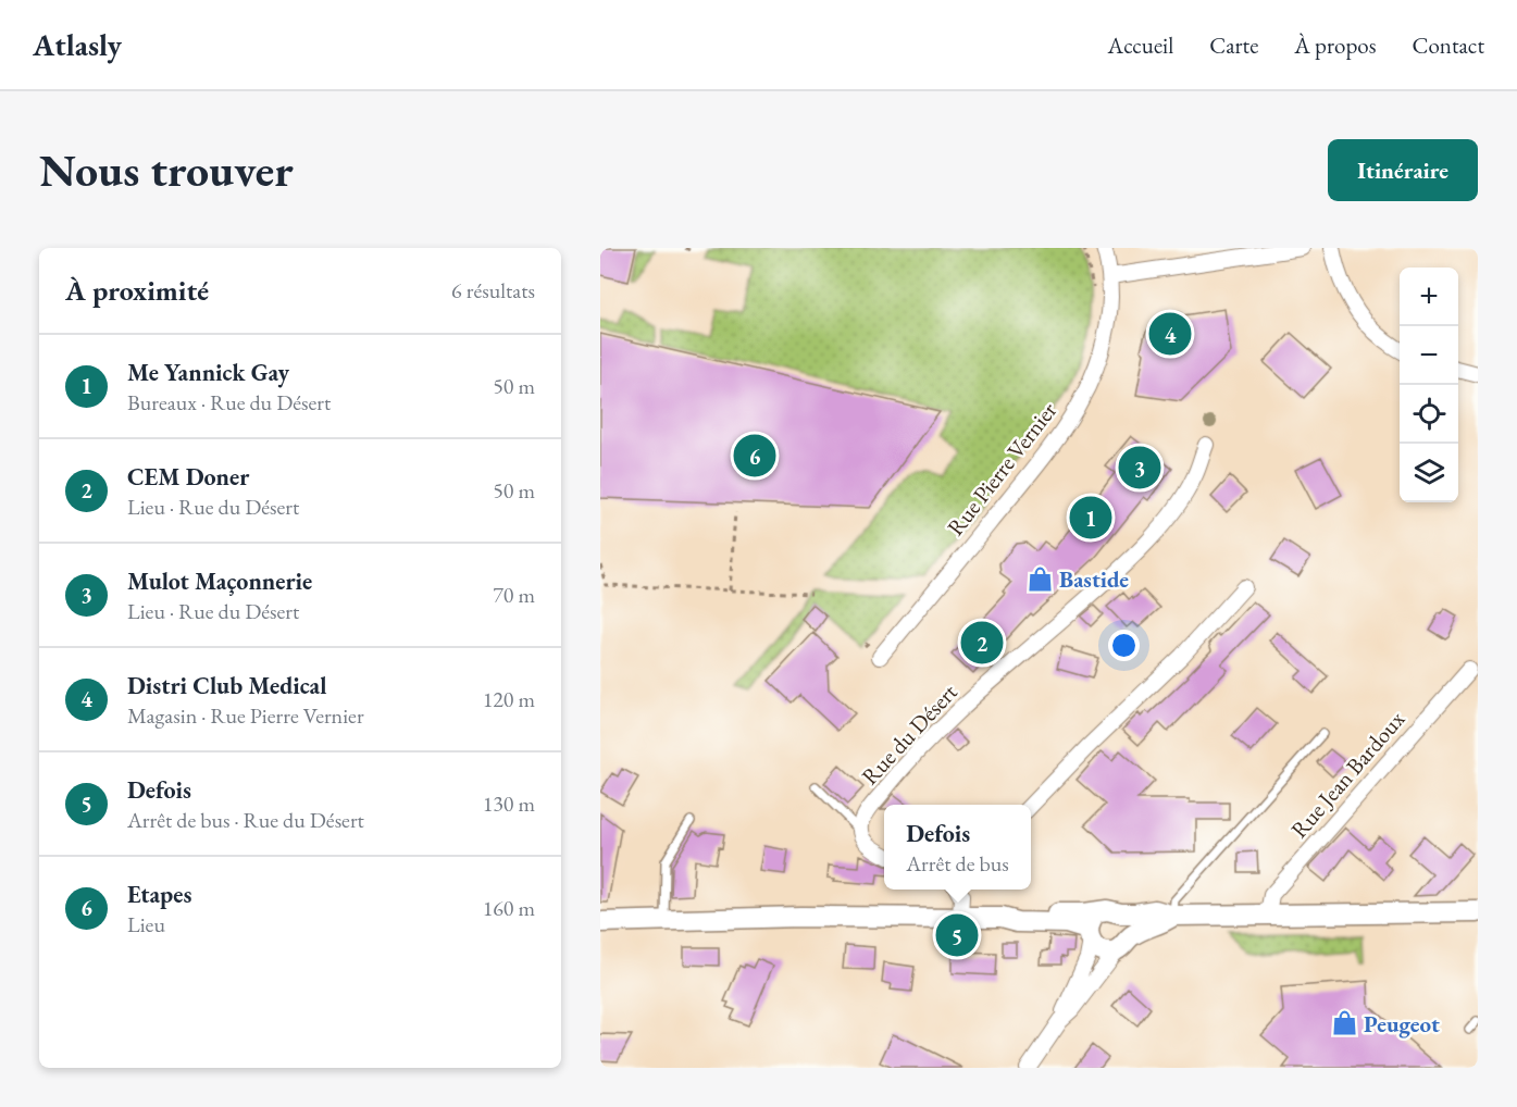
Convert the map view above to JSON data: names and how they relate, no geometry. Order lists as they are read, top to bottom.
{
  "streets": {
    "street": ["Rue Pierre Vernier", "Rue du Désert", "Rue Jean Bardoux"]
  },
  "places": {
    "shop": ["Bastide", "Peugeot"]
  },
  "page": {
    "header": "Atlasly",
    "nav": [
      "Accueil",
      "Carte",
      "À propos",
      "Contact"
    ],
    "buttons": "Itinéraire",
    "title": "Nous trouver",
    "heading": ["À proximité", "6 résultats"],
    "map_buttons": ["+", "−"],
    "pins": [
      "4",
      "6",
      "3",
      "1",
      "2",
      "5"
    ],
    "list": [
      {
        "mark": "1",
        "name": "Me Yannick Gay",
        "note": "Bureaux · Rue du Désert",
        "value": "50 m"
      },
      {
        "mark": "2",
        "name": "CEM Doner",
        "note": "Lieu · Rue du Désert",
        "value": "50 m"
      },
      {
        "mark": "3",
        "name": "Mulot Maçonnerie",
        "note": "Lieu · Rue du Désert",
        "value": "70 m"
      },
      {
        "mark": "4",
        "name": "Distri Club Medical",
        "note": "Magasin · Rue Pierre Vernier",
        "value": "120 m"
      },
      {
        "mark": "5",
        "name": "Defois",
        "note": "Arrêt de bus · Rue du Désert",
        "value": "130 m"
      },
      {
        "mark": "6",
        "name": "Etapes",
        "note": "Lieu",
        "value": "160 m"
      }
    ],
    "popup": ["Defois", "Arrêt de bus"]
  }
}
